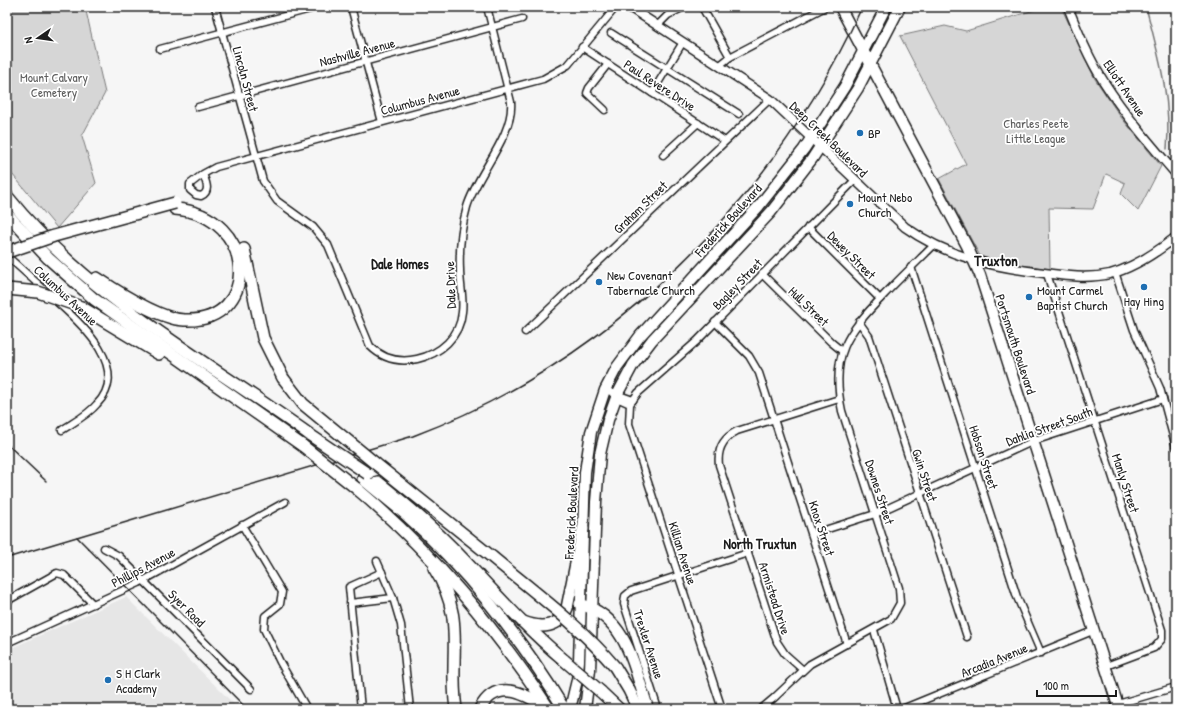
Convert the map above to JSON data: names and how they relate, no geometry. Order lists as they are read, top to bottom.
{
  "streets": {
    "main road": ["Frederick Boulevard", "Portsmouth Boulevard"],
    "street": [
      "Nashville Avenue",
      "Lincoln Street",
      "Paul Revere Drive",
      "Elliott Avenue",
      "Columbus Avenue",
      "Deep Creek Boulevard",
      "Graham Street",
      "Dewey Street",
      "Bagley Street",
      "Dale Drive",
      "Hull Street",
      "Dahlia Street South",
      "Hobson Street",
      "Gwin Street",
      "Manly Street",
      "Downes Street",
      "Knox Street",
      "Killian Avenue",
      "Phillips Avenue",
      "Armistead Drive",
      "Syer Road",
      "Trexler Avenue",
      "Arcadia Avenue"
    ]
  },
  "crossings": [
    ["Nashville Avenue", "Lincoln Street"],
    ["Nashville Avenue", "Dale Drive"],
    ["Lincoln Street", "Columbus Avenue"],
    ["Lincoln Street", "Dale Drive"],
    ["Paul Revere Drive", "Columbus Avenue"],
    ["Paul Revere Drive", "Graham Street"],
    ["Columbus Avenue", "Dale Drive"],
    ["Deep Creek Boulevard", "Graham Street"],
    ["Deep Creek Boulevard", "Frederick Boulevard"],
    ["Deep Creek Boulevard", "Bagley Street"],
    ["Deep Creek Boulevard", "Portsmouth Boulevard"],
    ["Deep Creek Boulevard", "Manly Street"],
    ["Deep Creek Boulevard", "Downes Street"],
    ["Frederick Boulevard", "Portsmouth Boulevard"],
    ["Dewey Street", "Bagley Street"],
    ["Dewey Street", "Downes Street"],
    ["Bagley Street", "Hull Street"],
    ["Bagley Street", "Killian Avenue"],
    ["Hull Street", "Downes Street"],
    ["Portsmouth Boulevard", "Dahlia Street South"],
    ["Portsmouth Boulevard", "Manly Street"],
    ["Portsmouth Boulevard", "Arcadia Avenue"],
    ["Dahlia Street South", "Hobson Street"],
    ["Dahlia Street South", "Gwin Street"],
    ["Dahlia Street South", "Manly Street"],
    ["Dahlia Street South", "Downes Street"],
    ["Dahlia Street South", "Knox Street"],
    ["Hobson Street", "Downes Street"],
    ["Hobson Street", "Arcadia Avenue"],
    ["Gwin Street", "Downes Street"],
    ["Downes Street", "Knox Street"],
    ["Downes Street", "Armistead Drive"],
    ["Knox Street", "Armistead Drive"],
    ["Killian Avenue", "Trexler Avenue"],
    ["Phillips Avenue", "Syer Road"]
  ],
  "districts": ["Truxton", "Dale Homes", "North Truxtun"],
  "parks": ["Mount Calvary Cemetery", "Charles Peete Little League"],
  "places": [
    "BP",
    "Mount Nebo Church",
    "New Covenant Tabernacle Church",
    "Hay Hing",
    "Mount Carmel Baptist Church",
    "S H Clark Academy"
  ],
  "scale_bar": "100 m",
  "north": "left"
}
